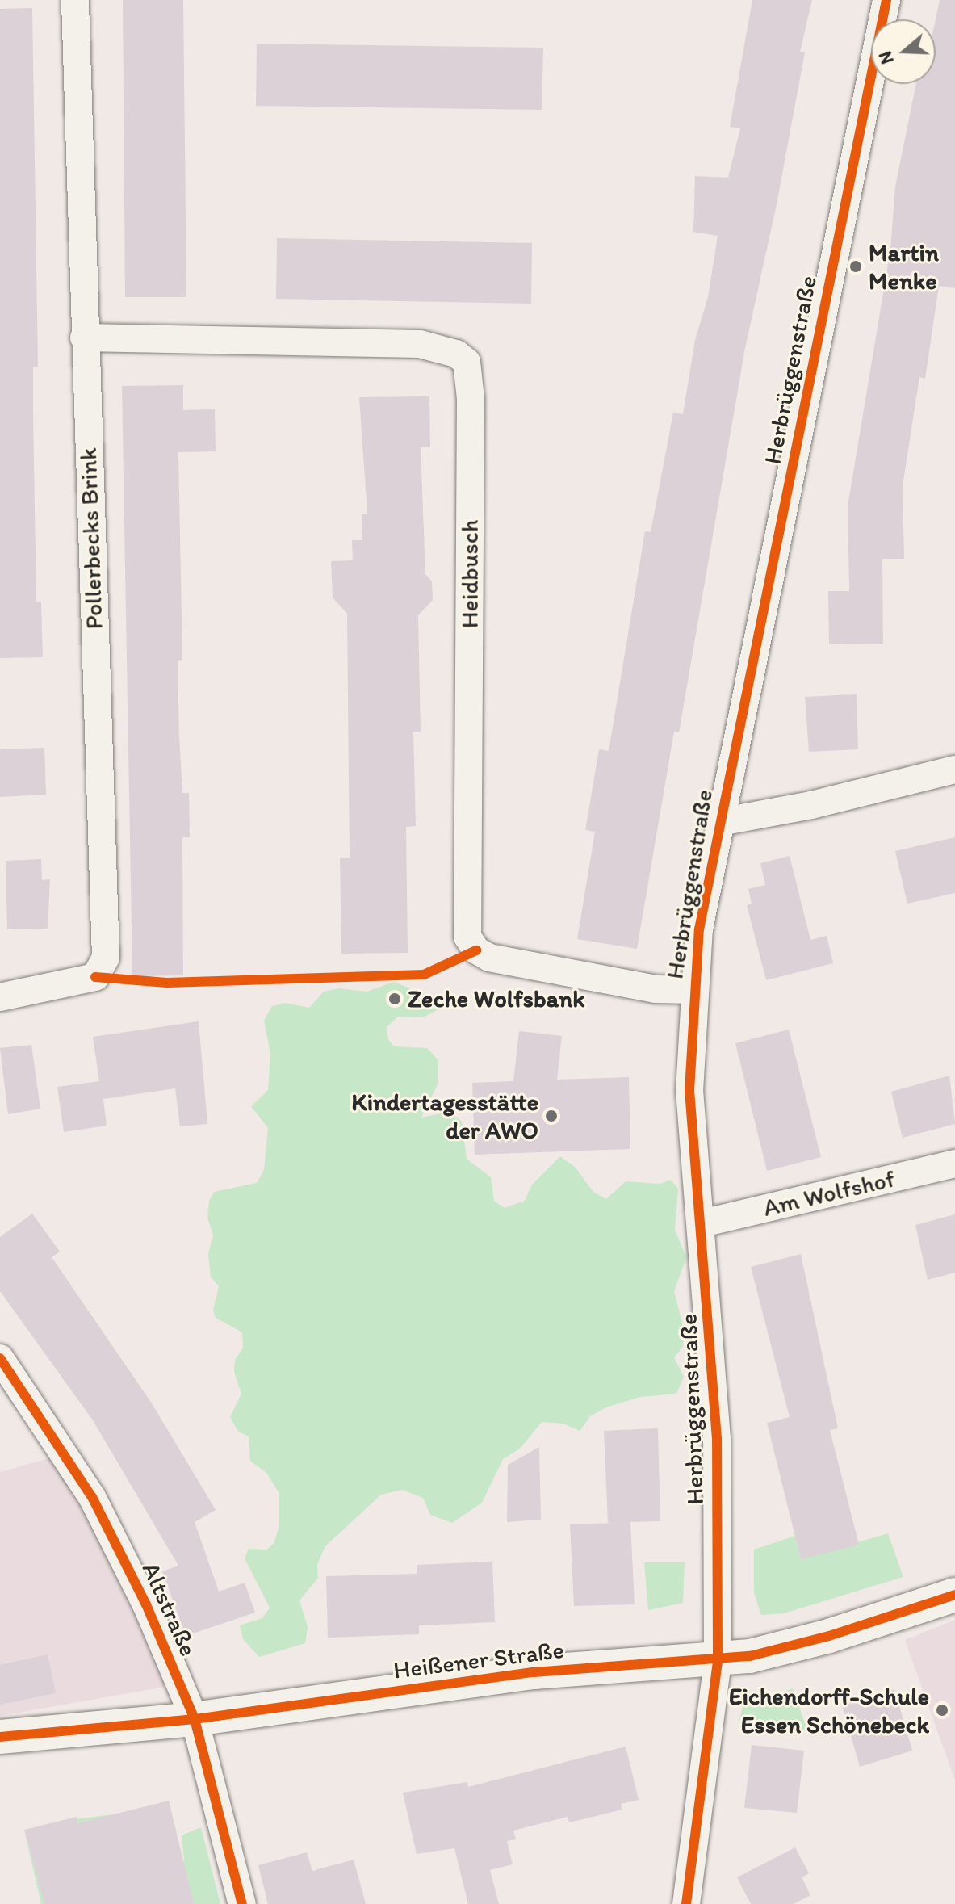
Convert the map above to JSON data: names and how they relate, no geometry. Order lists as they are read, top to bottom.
{
  "streets": {
    "street": [
      "Herbrüggenstraße",
      "Pollerbecks Brink",
      "Heidbusch",
      "Am Wolfshof",
      "Altstraße",
      "Heißener Straße"
    ]
  },
  "crossings": [
    ["Herbrüggenstraße", "Am Wolfshof"],
    ["Herbrüggenstraße", "Heißener Straße"],
    ["Pollerbecks Brink", "Heidbusch"],
    ["Altstraße", "Heißener Straße"]
  ],
  "places": [
    "Martin Menke",
    "Zeche Wolfsbank",
    "Kindertagesstätte der AWO",
    "Eichendorff-Schule Essen Schönebeck"
  ],
  "north": "left"
}
